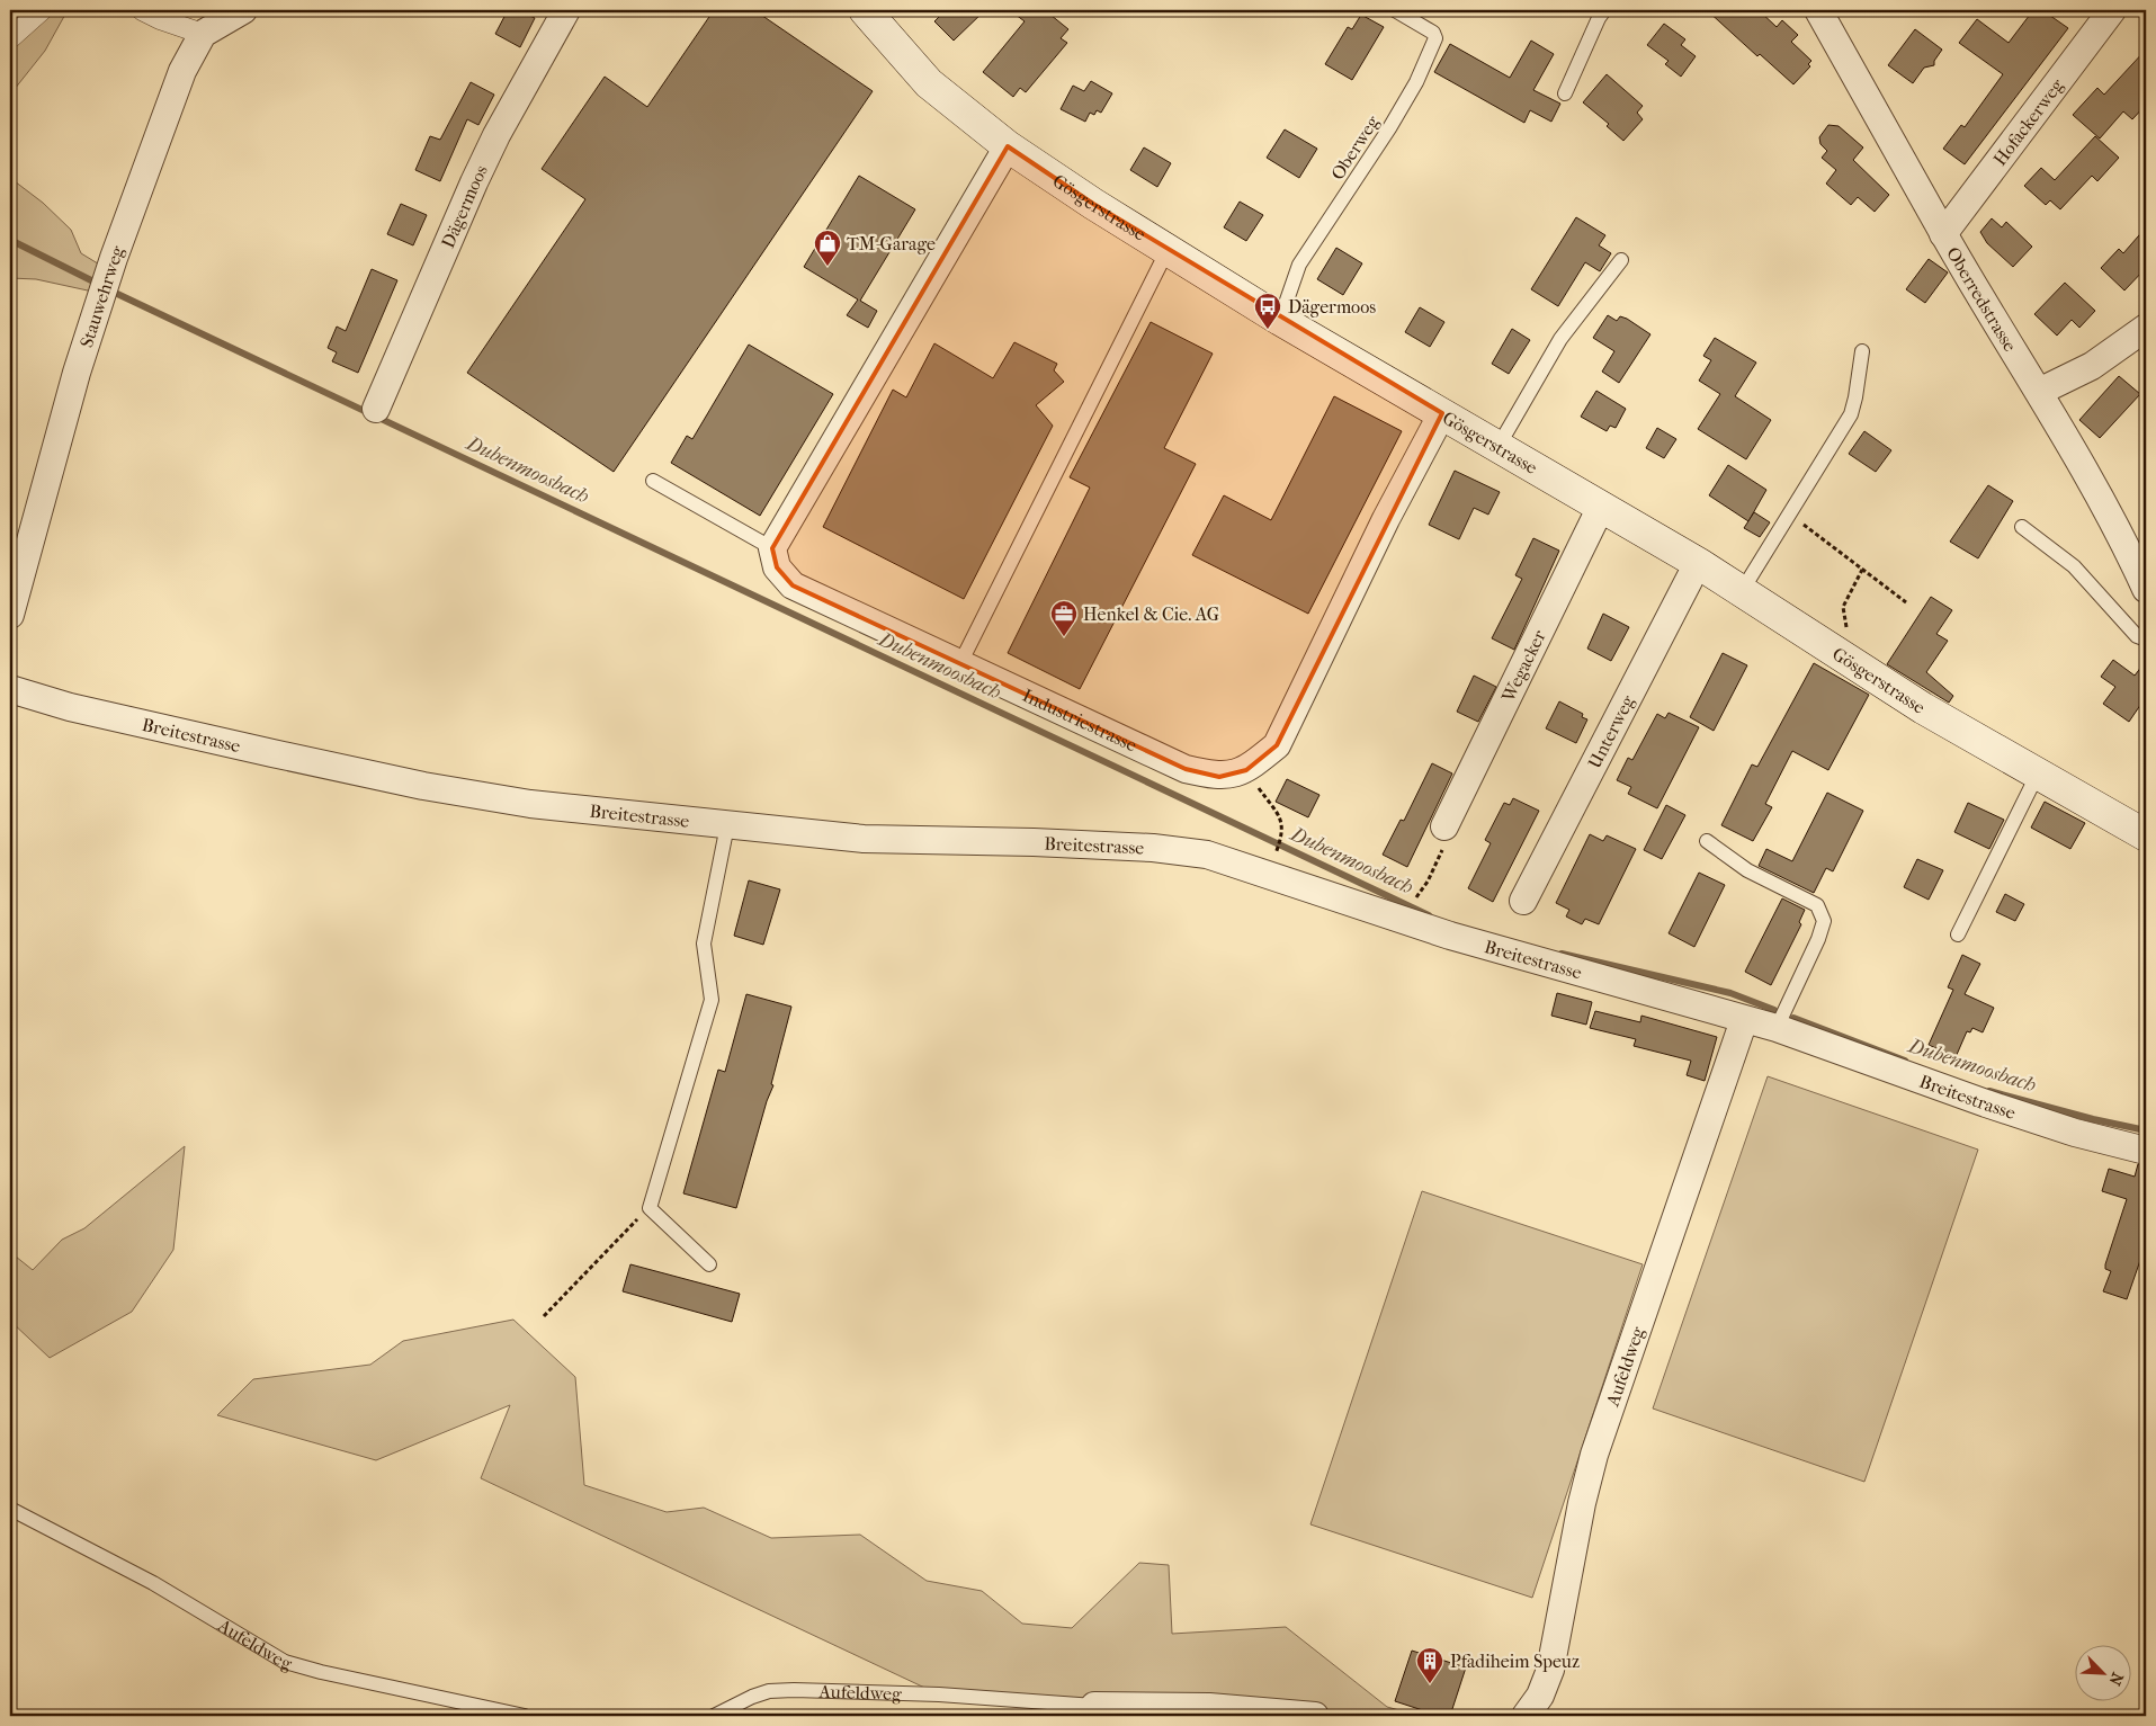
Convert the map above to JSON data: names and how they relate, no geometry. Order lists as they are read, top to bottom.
{
  "streets": {
    "main road": ["Gösgerstrasse"],
    "street": [
      "Hofackerweg",
      "Dägermoos",
      "Stauwehrweg",
      "Oberredstrasse",
      "Wegacker",
      "Industriestrasse",
      "Unterweg",
      "Breitestrasse",
      "Aufeldweg"
    ],
    "lane": ["Oberweg"]
  },
  "crossings": [
    ["Hofackerweg", "Oberredstrasse"],
    ["Oberweg", "Gösgerstrasse"],
    ["Gösgerstrasse", "Wegacker"],
    ["Gösgerstrasse", "Industriestrasse"],
    ["Gösgerstrasse", "Unterweg"],
    ["Breitestrasse", "Aufeldweg"]
  ],
  "water": ["Dubenmoosbach"],
  "places": {
    "shop": ["TM-Garage"],
    "bus stop": ["Dägermoos"],
    "office": ["Henkel & Cie. AG"],
    "building": ["Pfadiheim Speuz"]
  },
  "north": "bottom right"
}
